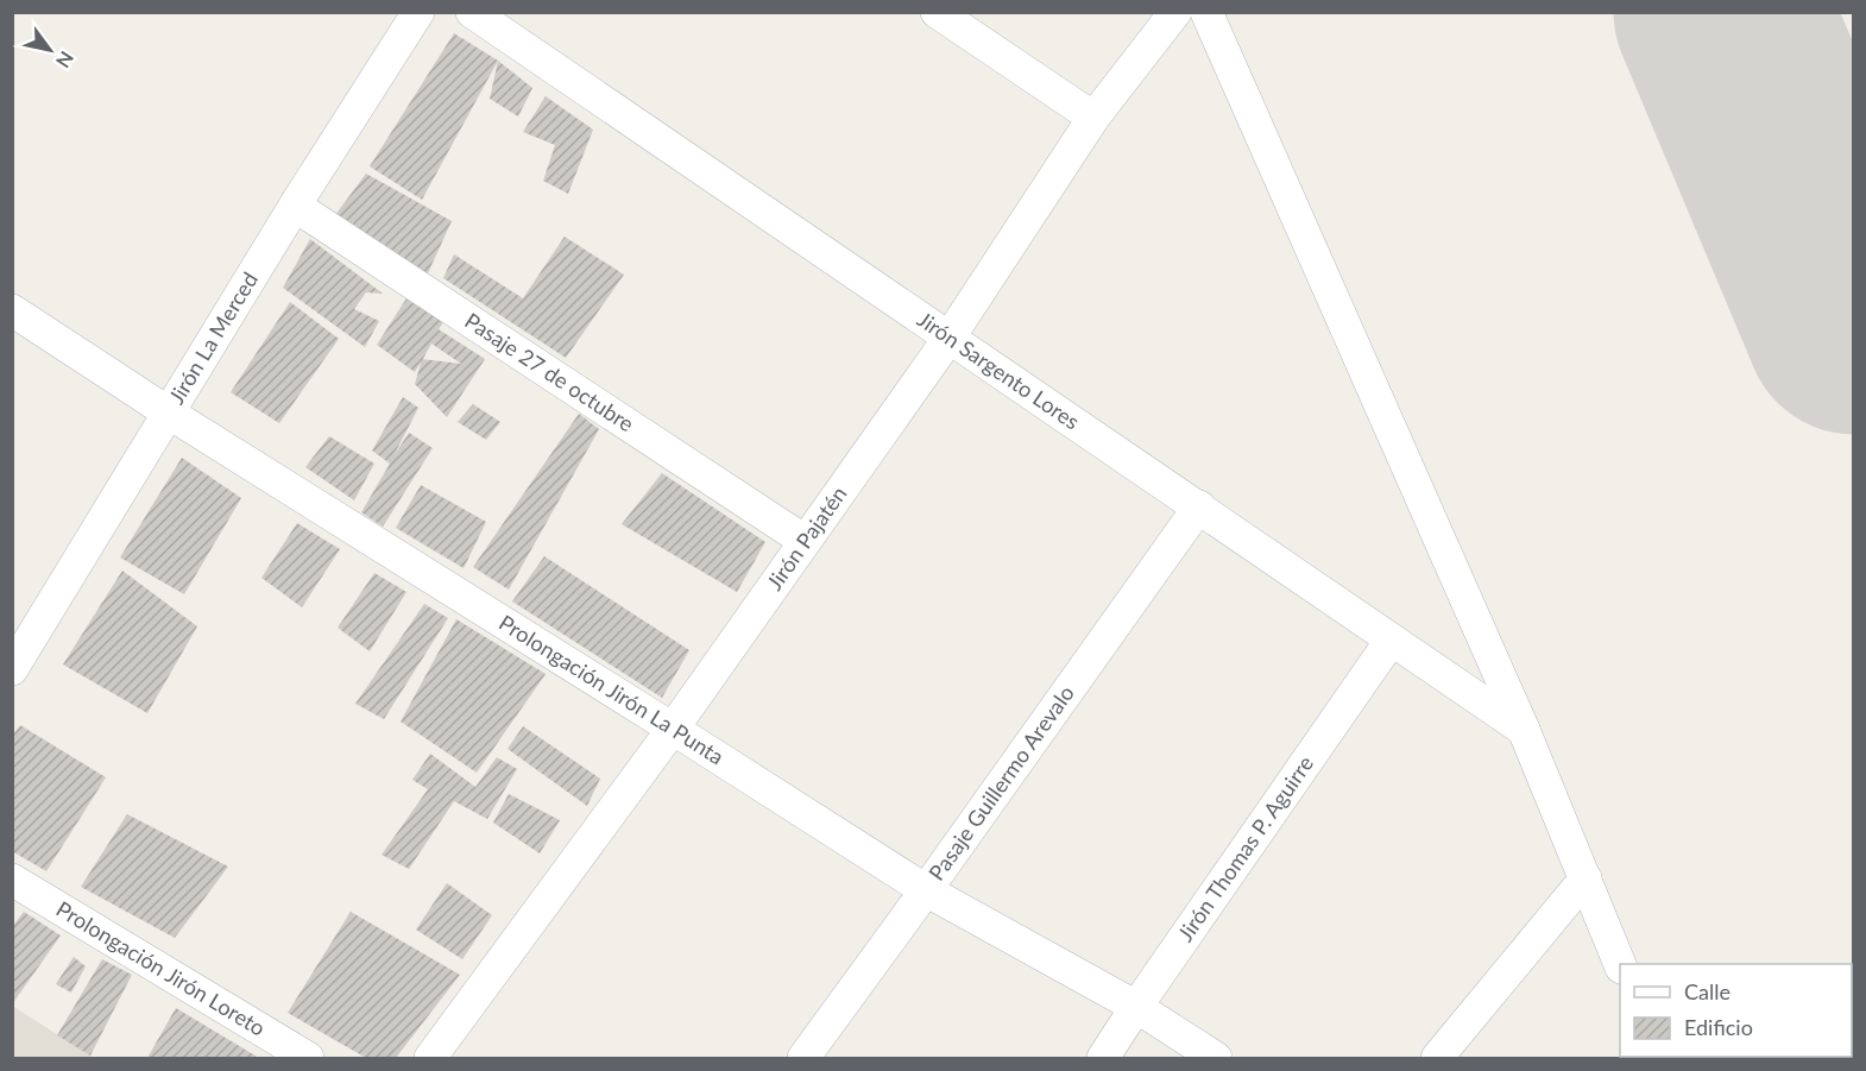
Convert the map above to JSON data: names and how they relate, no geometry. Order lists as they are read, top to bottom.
{
  "streets": {
    "street": [
      "Jirón La Merced",
      "Jirón Sargento Lores",
      "Pasaje 27 de octubre",
      "Jirón Pajatén",
      "Prolongación Jirón La Punta",
      "Pasaje Guillermo Arevalo",
      "Jirón Thomas P. Aguirre",
      "Prolongación Jirón Loreto"
    ]
  },
  "crossings": [
    ["Jirón La Merced", "Pasaje 27 de octubre"],
    ["Jirón La Merced", "Prolongación Jirón La Punta"],
    ["Jirón Sargento Lores", "Jirón Pajatén"],
    ["Jirón Sargento Lores", "Pasaje Guillermo Arevalo"],
    ["Jirón Sargento Lores", "Jirón Thomas P. Aguirre"],
    ["Pasaje 27 de octubre", "Jirón Pajatén"],
    ["Jirón Pajatén", "Prolongación Jirón La Punta"],
    ["Prolongación Jirón La Punta", "Pasaje Guillermo Arevalo"],
    ["Prolongación Jirón La Punta", "Jirón Thomas P. Aguirre"]
  ],
  "legend": ["Calle", "Edificio"],
  "north": "bottom right"
}
